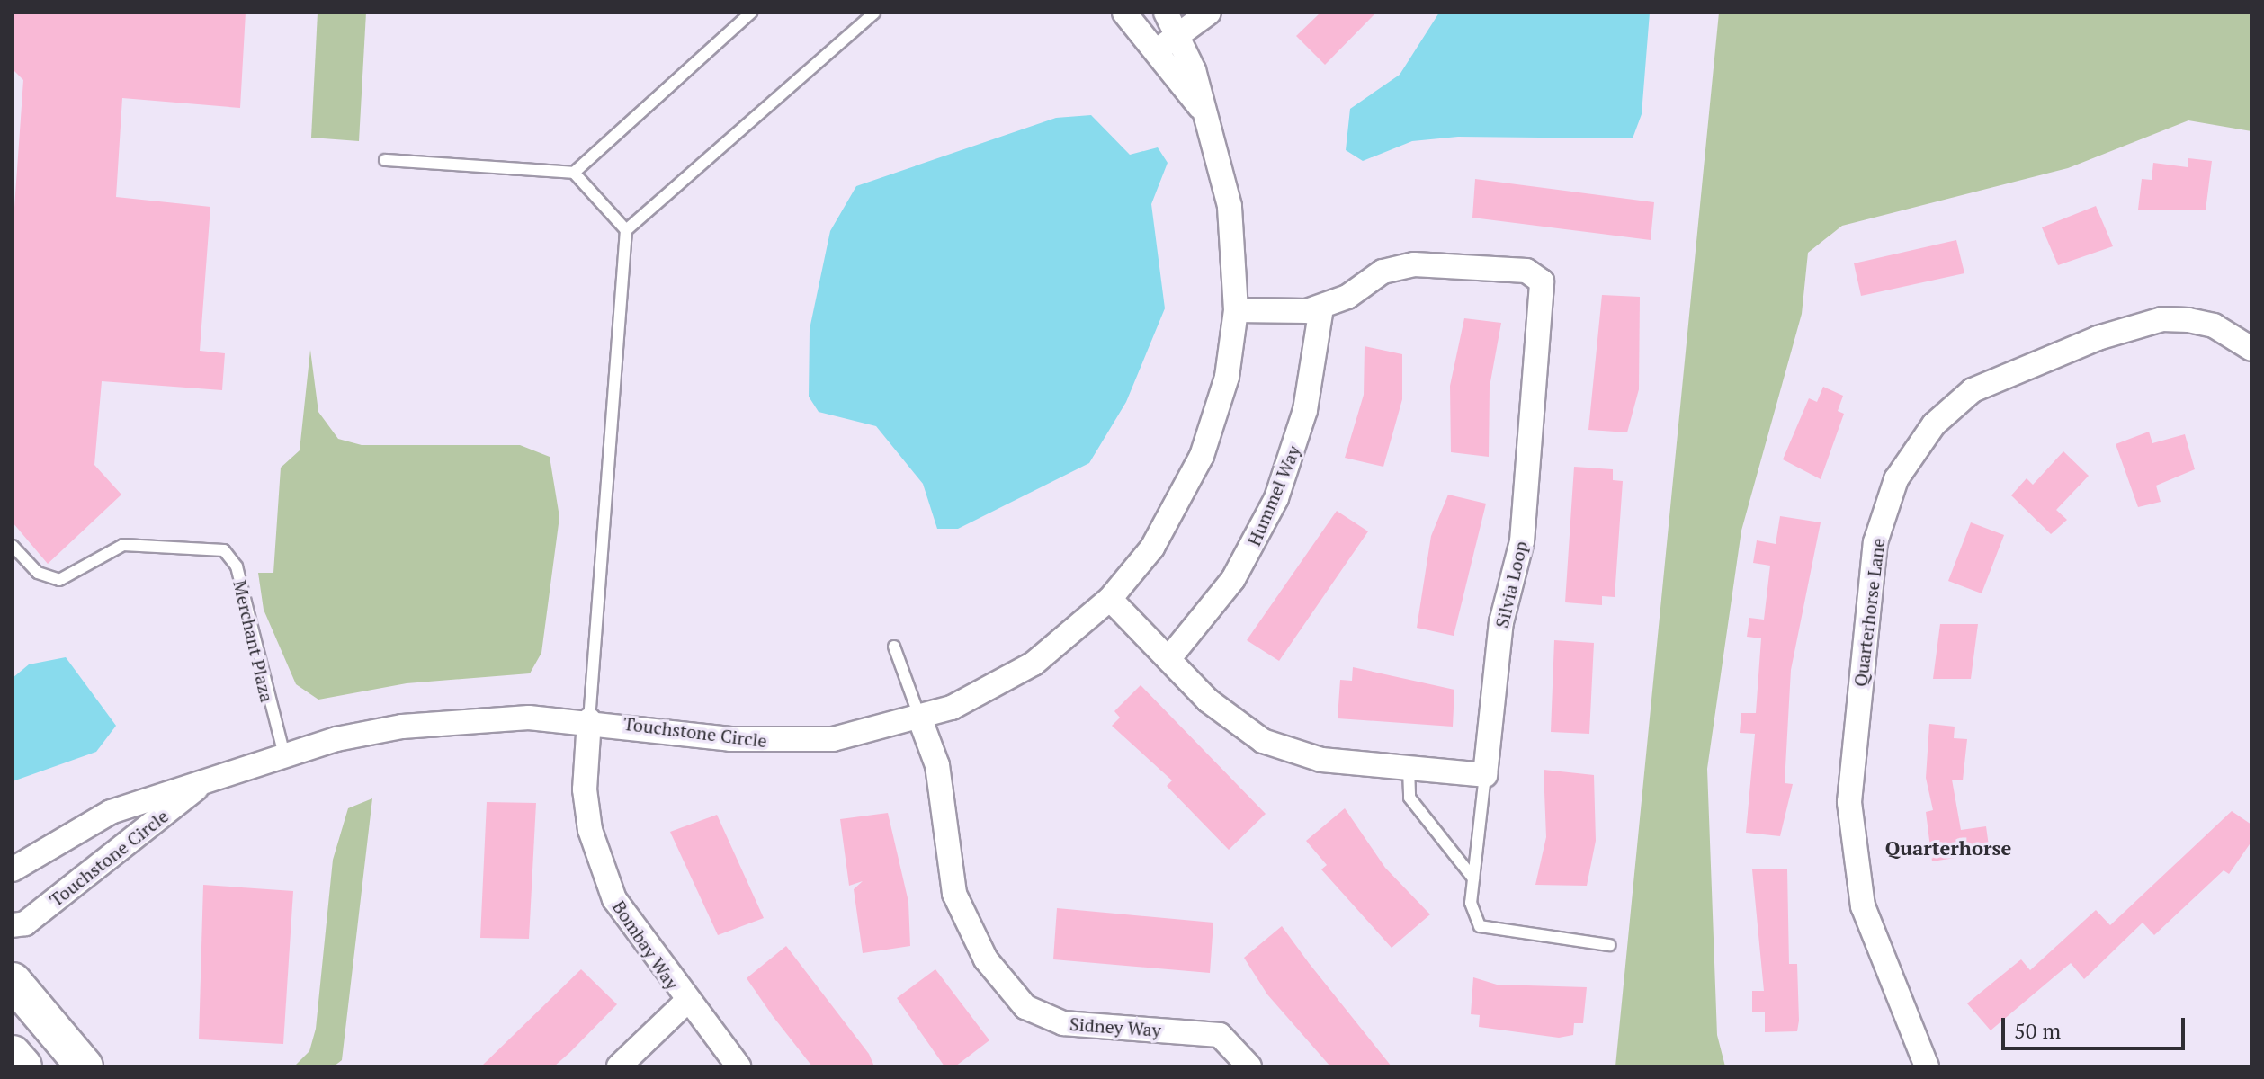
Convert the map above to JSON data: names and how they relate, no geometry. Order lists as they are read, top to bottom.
{
  "streets": {
    "street": [
      "Hummel Way",
      "Silvia Loop",
      "Quarterhorse Lane",
      "Touchstone Circle",
      "Bombay Way",
      "Sidney Way"
    ],
    "lane": ["Merchant Plaza"]
  },
  "crossings": [
    ["Hummel Way", "Silvia Loop"],
    ["Silvia Loop", "Touchstone Circle"],
    ["Merchant Plaza", "Touchstone Circle"],
    ["Touchstone Circle", "Bombay Way"],
    ["Touchstone Circle", "Sidney Way"]
  ],
  "districts": ["Quarterhorse"],
  "scale_bar": "50 m"
}
